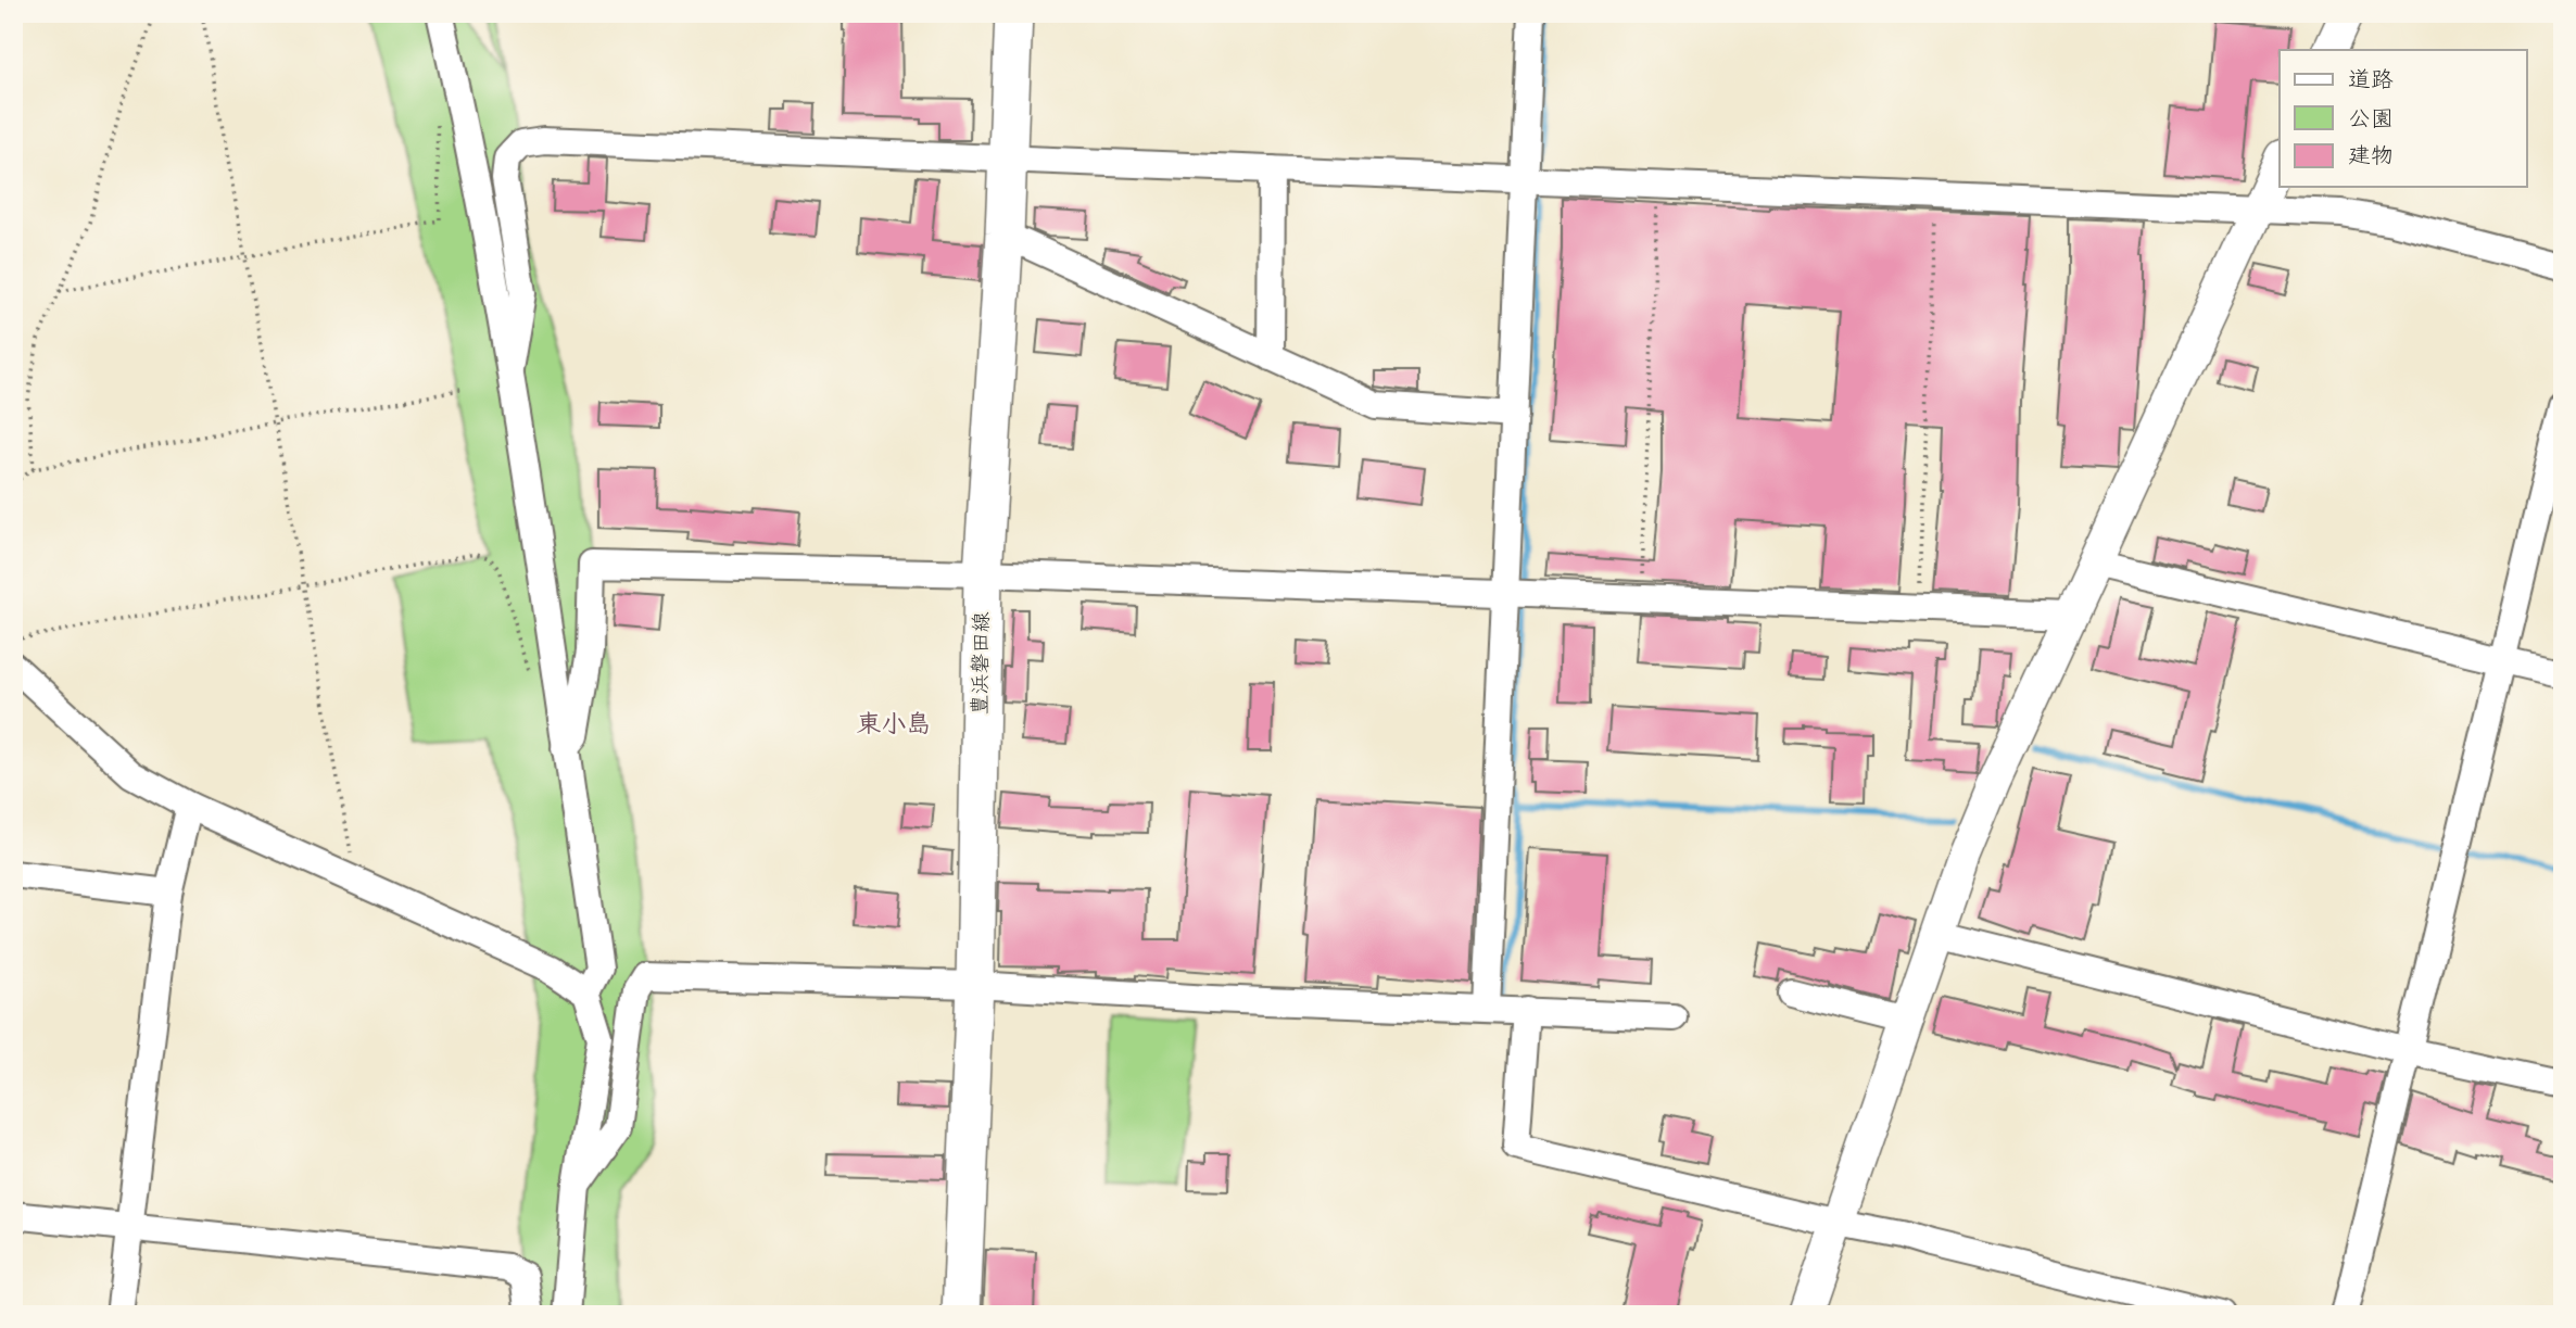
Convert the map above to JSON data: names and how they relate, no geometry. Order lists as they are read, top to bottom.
{
  "streets": {
    "main road": ["豊浜磐田線"]
  },
  "districts": ["東小島"],
  "legend": ["道路", "公園", "建物"]
}
